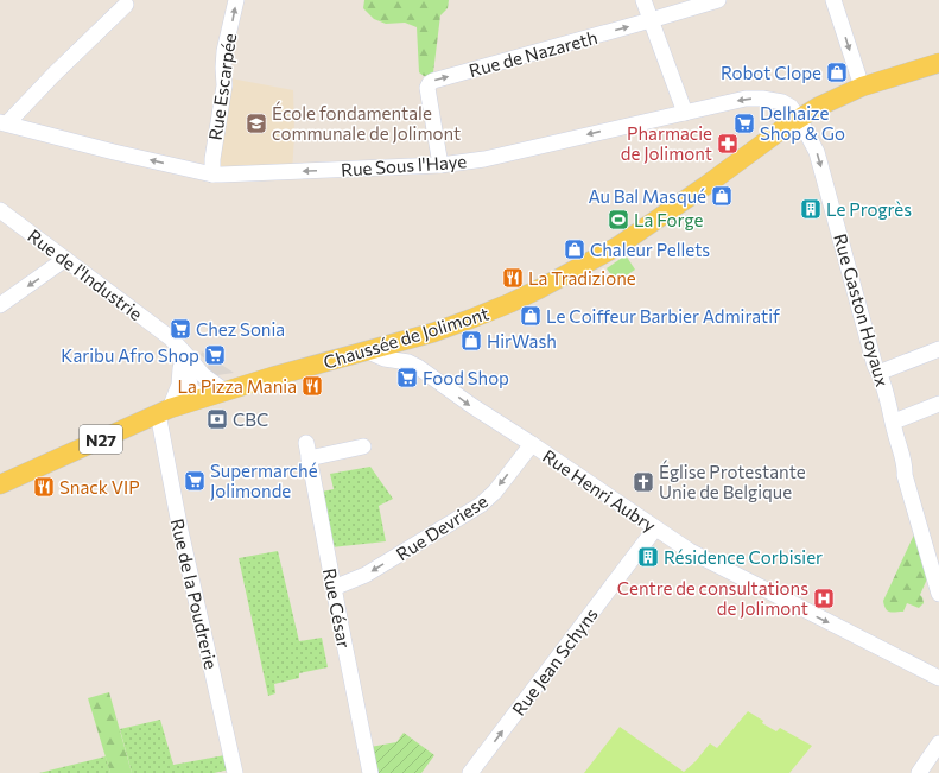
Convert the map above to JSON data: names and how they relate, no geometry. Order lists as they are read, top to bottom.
{
  "streets": {
    "main road": ["Chaussée de Jolimont", "N27"],
    "street": [
      "Rue de Nazareth",
      "Rue Escarpée",
      "Rue Sous l'Haye",
      "Rue de l'Industrie",
      "Rue Gaston Hoyaux",
      "Rue Henri Aubry",
      "Rue Devriese",
      "Rue de la Poudrerie",
      "Rue César",
      "Rue Jean Schyns"
    ]
  },
  "crossings": [
    ["Rue de Nazareth", "Rue Sous l'Haye"],
    ["Rue Escarpée", "Rue Sous l'Haye"],
    ["Rue Sous l'Haye", "Rue Gaston Hoyaux"],
    ["Rue Sous l'Haye", "Chaussée de Jolimont"],
    ["Rue de l'Industrie", "Chaussée de Jolimont"],
    ["Rue de l'Industrie", "N27"],
    ["Rue Gaston Hoyaux", "Chaussée de Jolimont"],
    ["Chaussée de Jolimont", "N27"],
    ["Chaussée de Jolimont", "Rue Henri Aubry"],
    ["N27", "Rue de la Poudrerie"],
    ["Rue Henri Aubry", "Rue Devriese"],
    ["Rue Henri Aubry", "Rue Jean Schyns"],
    ["Rue Devriese", "Rue César"]
  ],
  "one_way": [
    "Rue de Nazareth",
    "Rue Escarpée",
    "Rue Sous l'Haye",
    "Rue Gaston Hoyaux",
    "Rue Henri Aubry",
    "Rue Devriese",
    "Rue Jean Schyns"
  ],
  "places": {
    "shop": [
      "Robot Clope",
      "Au Bal Masqué",
      "Chaleur Pellets",
      "Le Coiffeur Barbier Admiratif",
      "HirWash"
    ],
    "school or university": ["École fondamentale communale de Jolimont"],
    "supermarket": [
      "Delhaize Shop & Go",
      "Chez Sonia",
      "Karibu Afro Shop",
      "Food Shop",
      "Supermarché Jolimonde"
    ],
    "pharmacy": ["Pharmacie de Jolimont"],
    "building": ["Le Progrès", "Résidence Corbisier"],
    "sports": ["La Forge"],
    "restaurant": ["La Tradizione", "La Pizza Mania", "Snack VIP"],
    "bank": ["CBC"],
    "church": ["Église Protestante Unie de Belgique"],
    "hospital": ["Centre de consultations de Jolimont"]
  }
}
